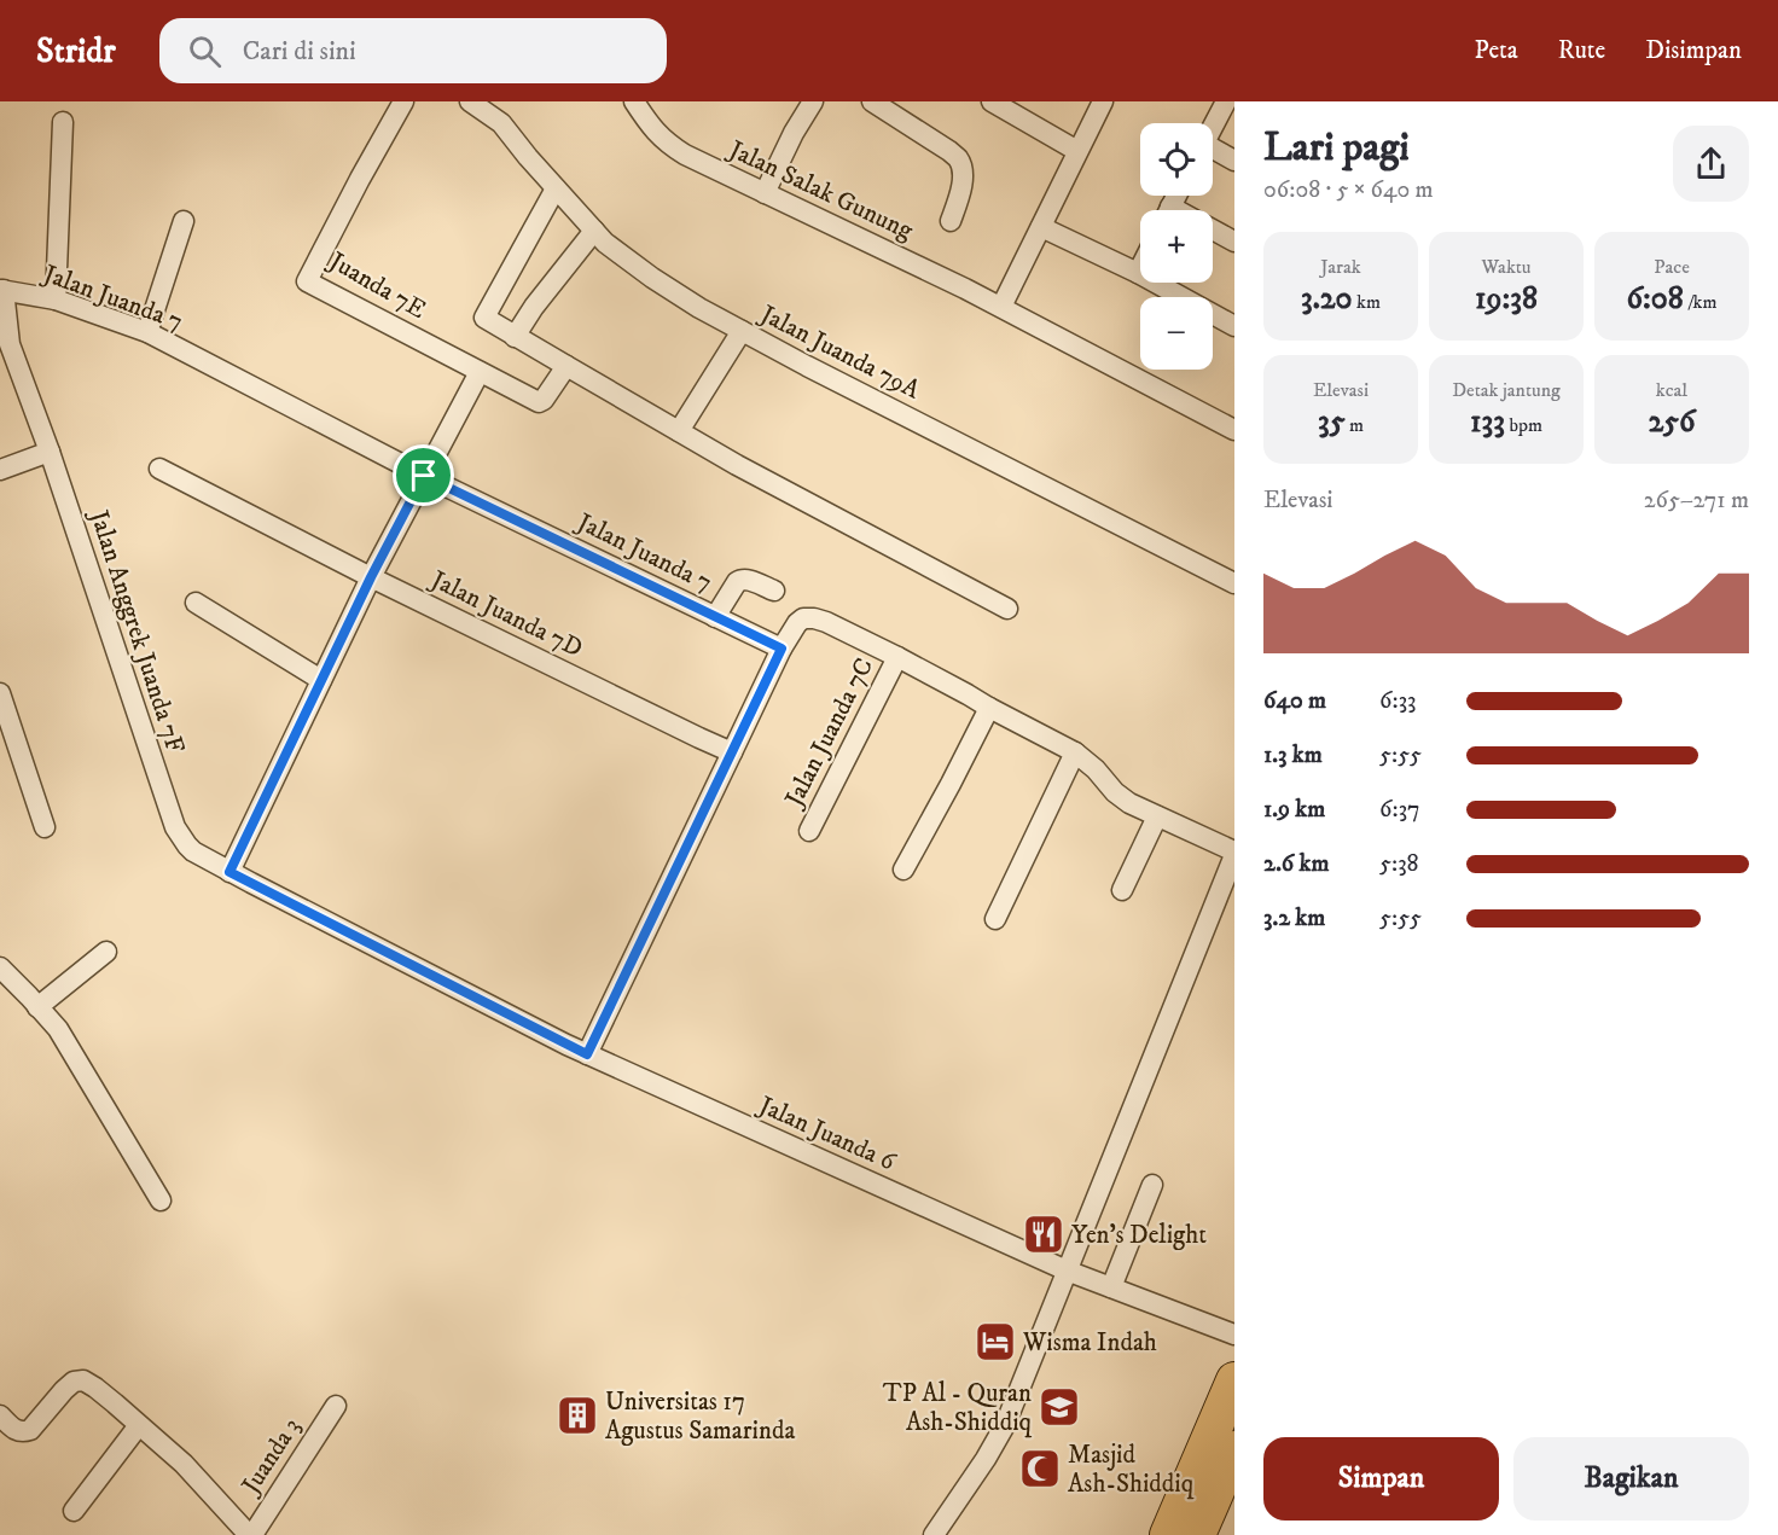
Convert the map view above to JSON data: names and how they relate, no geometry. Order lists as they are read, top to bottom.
{
  "streets": {
    "street": [
      "Jalan Salak Gunung",
      "Juanda 7E",
      "Jalan Juanda 7",
      "Jalan Juanda 79A",
      "Jalan Juanda 7D",
      "Jalan Anggrek Juanda 7F",
      "Jalan Juanda 7C",
      "Jalan Juanda 6",
      "Juanda 3"
    ]
  },
  "crossings": [
    ["Jalan Juanda 7", "Jalan Anggrek Juanda 7F"],
    ["Jalan Anggrek Juanda 7F", "Jalan Juanda 6"]
  ],
  "places": {
    "restaurant": ["Yen's Delight"],
    "hotel": ["Wisma Indah"],
    "school or university": ["TP Al - Quran Ash-Shiddiq"],
    "building": ["Universitas 17 Agustus Samarinda"],
    "mosque": ["Masjid Ash-Shiddiq"]
  },
  "page": {
    "header": "Stridr",
    "search": "Cari di sini",
    "nav": ["Peta", "Rute", "Disimpan"],
    "heading": ["Lari pagi", "06:08 · 5 × 640 m"],
    "map_buttons": ["+", "−"],
    "stats": [
      ["Jarak", "3.20 km"],
      ["Waktu", "19:38"],
      ["Pace", "6:08 /km"],
      ["Elevasi", "35 m"],
      ["Detak jantung", "133 bpm"],
      ["kcal", "256"]
    ],
    "chart": ["Elevasi", "265–271 m"],
    "list": [
      {
        "name": "640 m",
        "note": "6:33"
      },
      {
        "name": "1.3 km",
        "note": "5:55"
      },
      {
        "name": "1.9 km",
        "note": "6:37"
      },
      {
        "name": "2.6 km",
        "note": "5:38"
      },
      {
        "name": "3.2 km",
        "note": "5:55"
      }
    ],
    "buttons": ["Simpan", "Bagikan"]
  }
}
